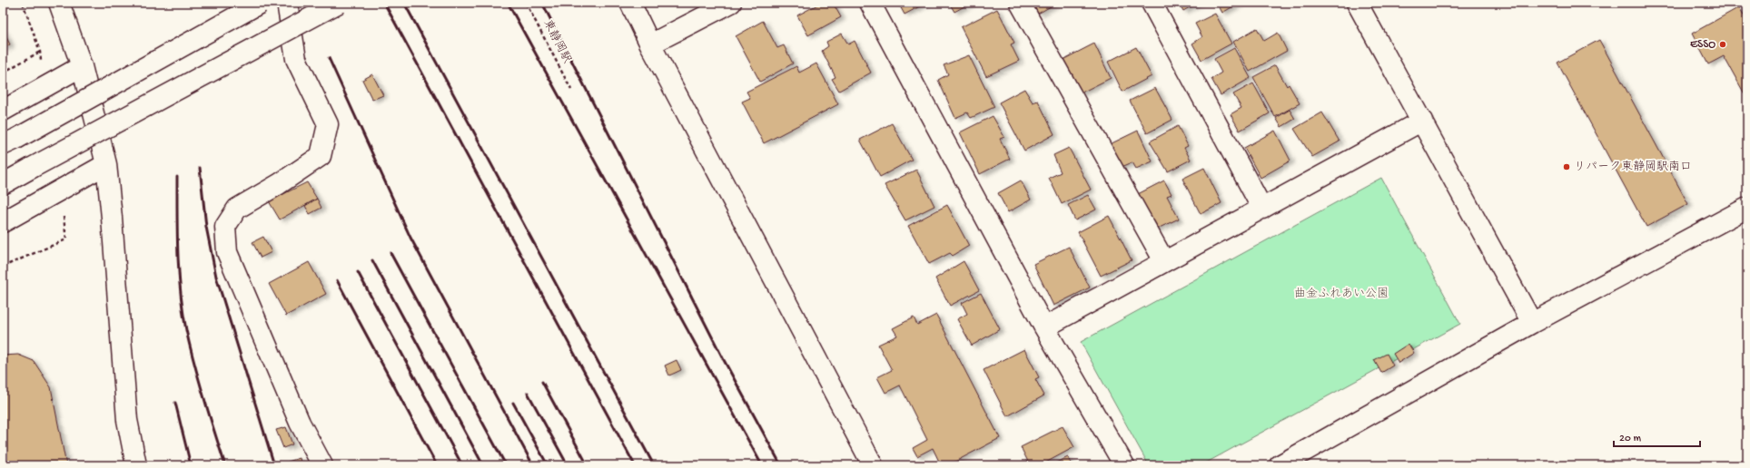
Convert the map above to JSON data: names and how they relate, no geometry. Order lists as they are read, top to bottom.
{
  "streets": {
    "path": ["東静岡駅"]
  },
  "parks": ["曲金ふれあい公園"],
  "places": ["ESSO", "リパーク東静岡駅南口"],
  "scale_bar": "20 m"
}
